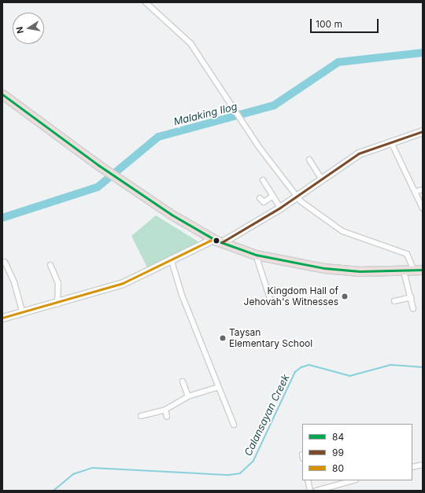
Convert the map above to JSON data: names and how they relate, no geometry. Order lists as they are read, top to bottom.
{
  "water": ["Malaking Ilog", "Calansayan Creek"],
  "places": ["Kingdom Hall of Jehovah's Witnesses", "Taysan Elementary School"],
  "lines": ["transit line 84", "transit line 99", "transit line 80"],
  "legend": ["84", "99", "80"],
  "scale_bar": "100 m",
  "north": "left"
}
